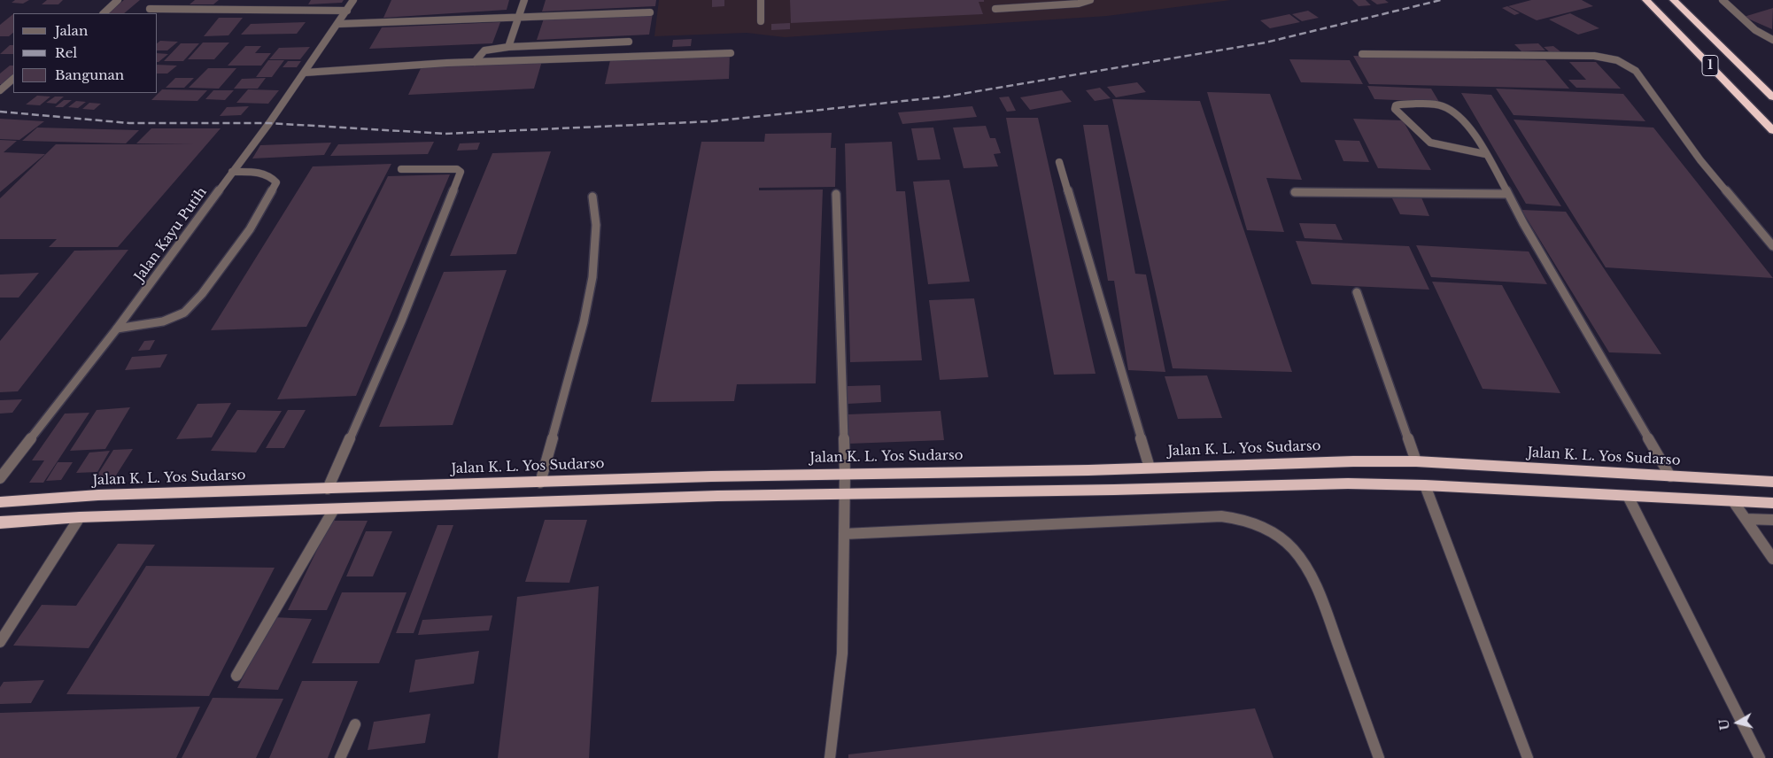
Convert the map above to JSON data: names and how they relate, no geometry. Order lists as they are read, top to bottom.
{
  "streets": {
    "highway": ["1", "Jalan K. L. Yos Sudarso"],
    "street": ["Jalan Kayu Putih"]
  },
  "legend": ["Jalan", "Rel", "Bangunan"],
  "north": "left"
}
